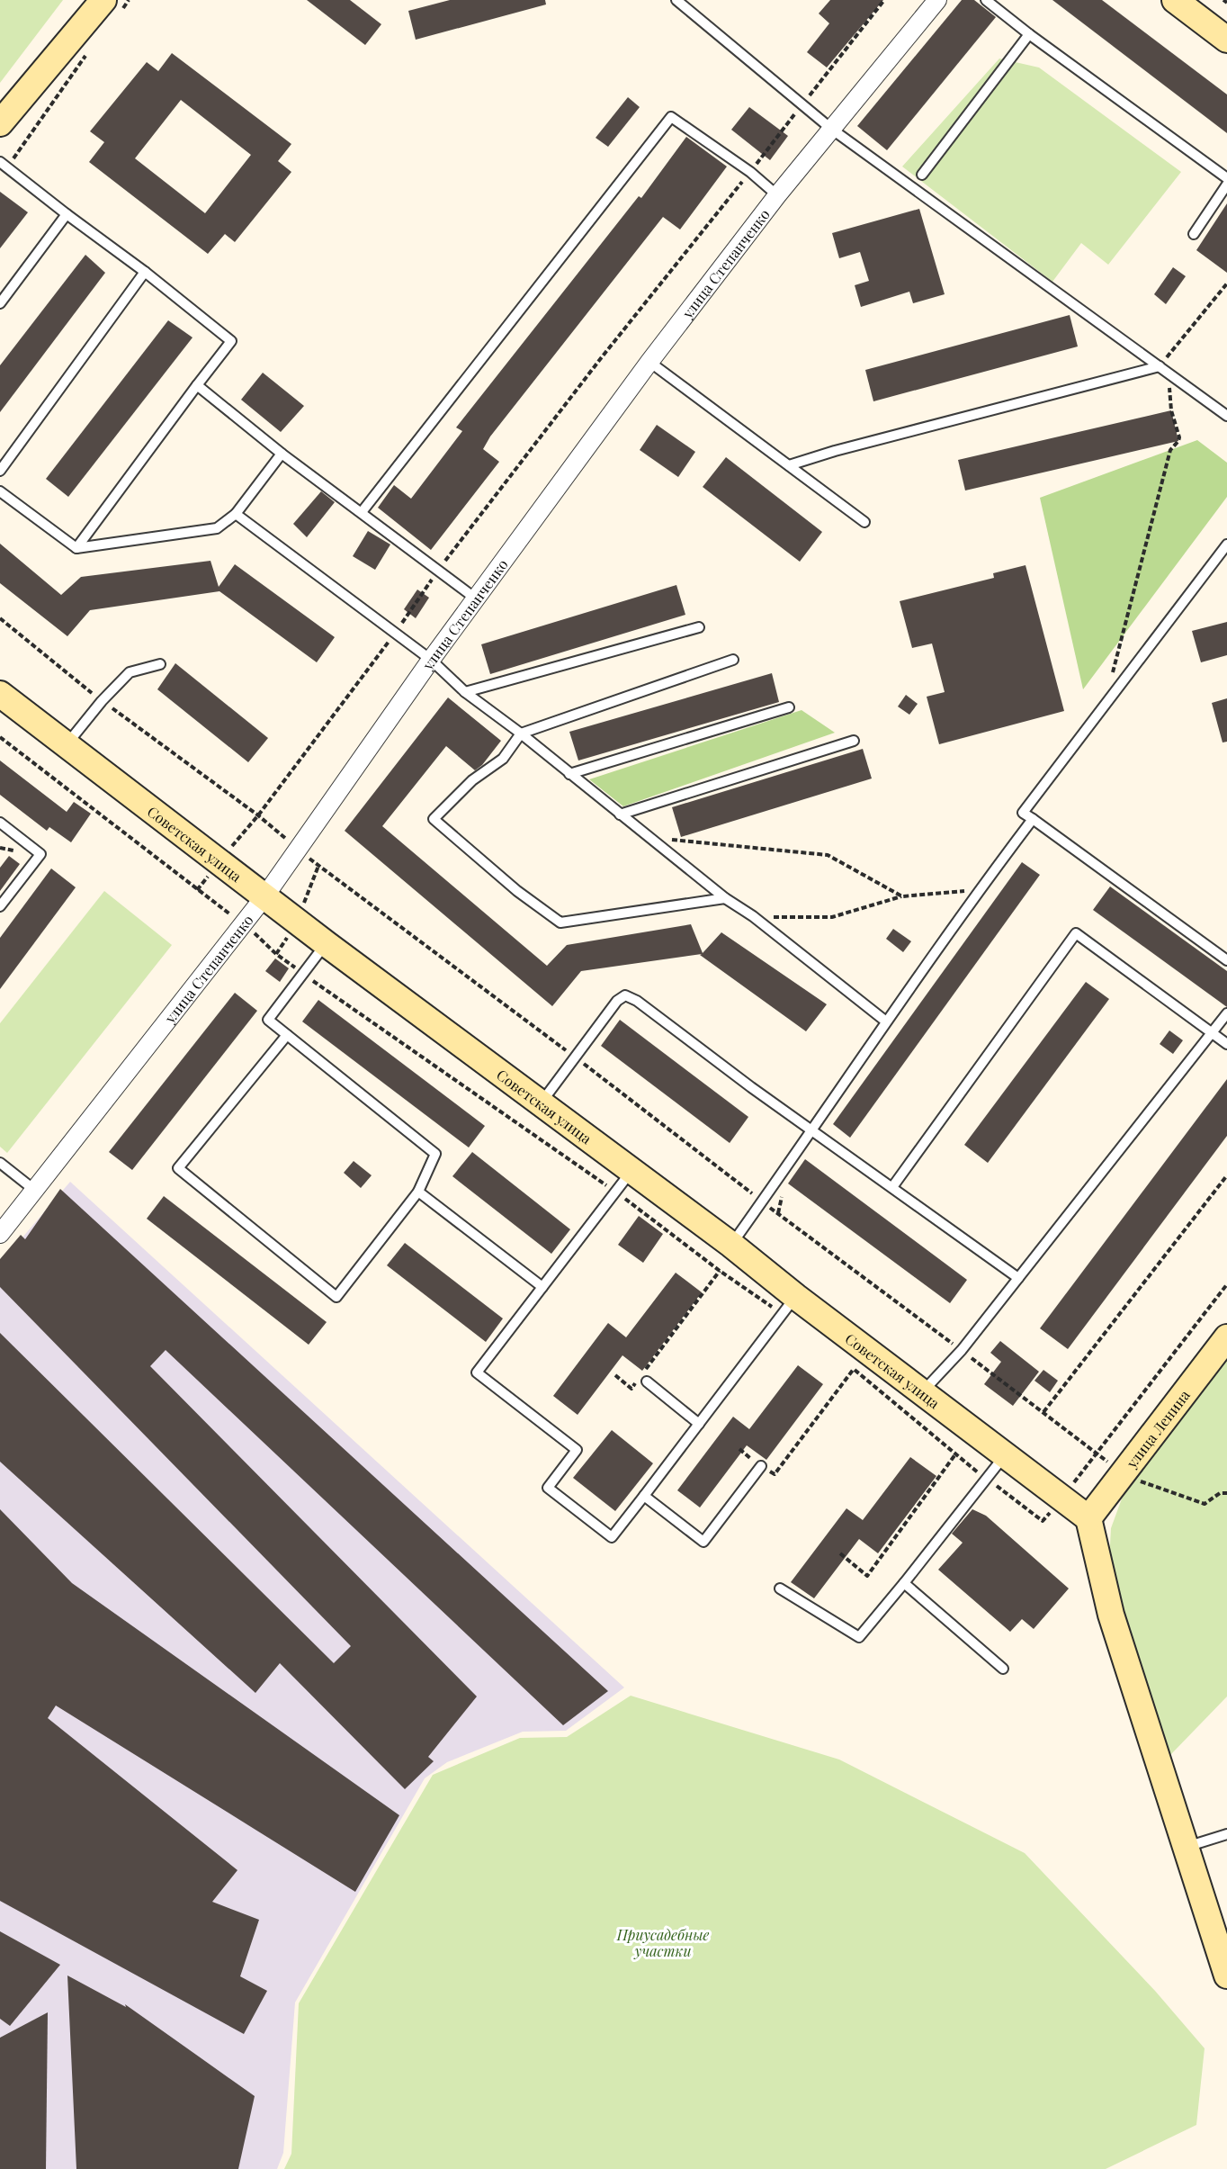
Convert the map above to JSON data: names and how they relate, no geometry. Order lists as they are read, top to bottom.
{
  "streets": {
    "street": ["улица Степанченко", "Советская улица", "улица Ленина"]
  },
  "crossings": [
    ["улица Степанченко", "Советская улица"],
    ["Советская улица", "улица Ленина"]
  ],
  "parks": ["Приусадебные участки"]
}
